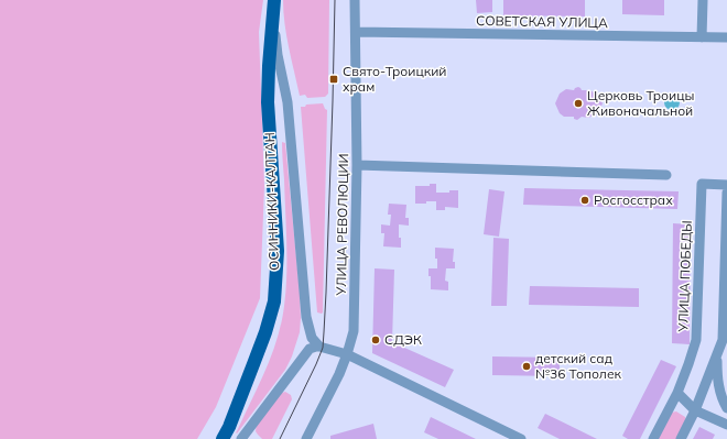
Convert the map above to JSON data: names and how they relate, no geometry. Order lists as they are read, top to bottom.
{
  "streets": {
    "main road": ["ОСИННИКИ-КАЛТАН"],
    "street": ["СОВЕТСКАЯ УЛИЦА", "УЛИЦА РЕВОЛЮЦИИ", "УЛИЦА ПОБЕДЫ"]
  },
  "crossings": [
    ["СОВЕТСКАЯ УЛИЦА", "УЛИЦА РЕВОЛЮЦИИ"]
  ],
  "places": {
    "transit": ["Свято-Троицкий храм"],
    "other": [
      "Церковь Троицы Живоначальной",
      "Росгосстрах",
      "СДЭК",
      "детский сад №36 Тополек"
    ]
  }
}
